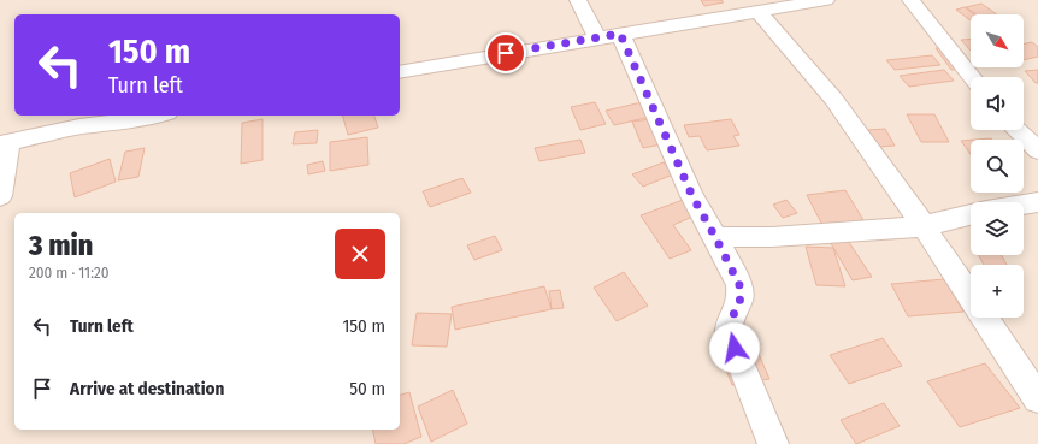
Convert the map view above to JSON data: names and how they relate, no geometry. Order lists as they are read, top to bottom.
{
  "north": "bottom right",
  "page": {
    "map_buttons": "+",
    "turn": ["150 m", "Turn left"],
    "heading": ["3 min", "200 m · 11:20"],
    "list": [
      {
        "name": "Turn left",
        "value": "150 m"
      },
      {
        "name": "Arrive at destination",
        "value": "50 m"
      }
    ]
  }
}
